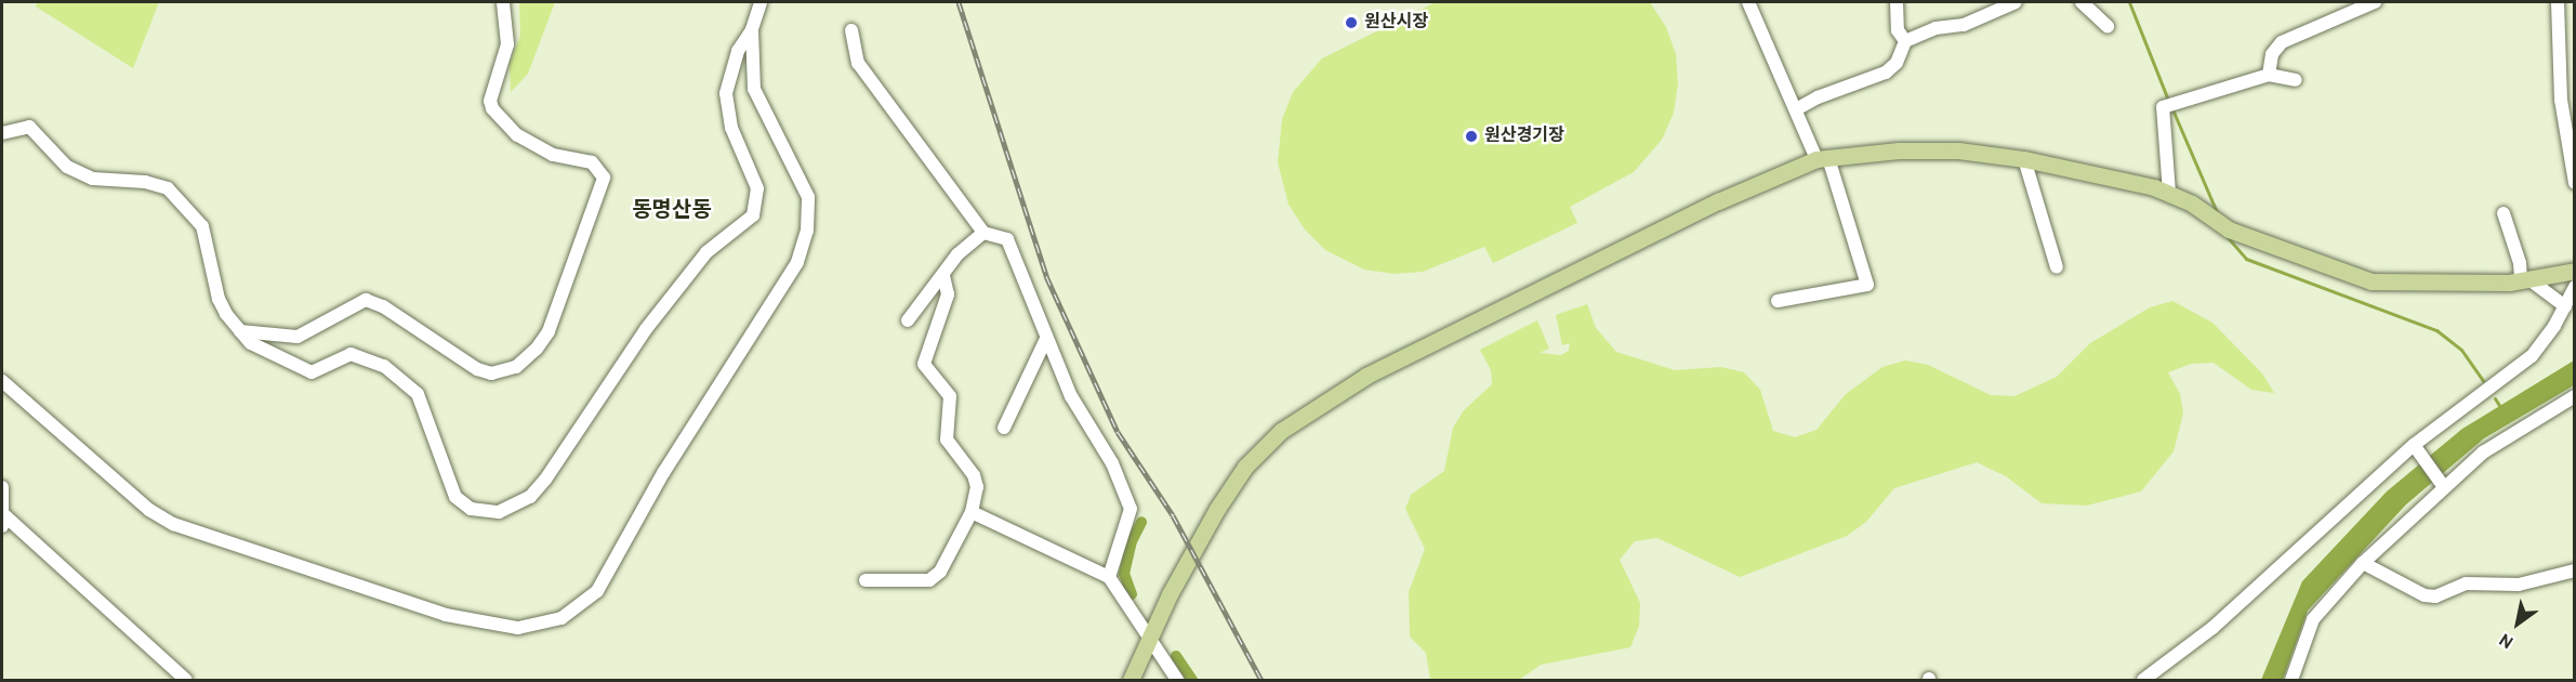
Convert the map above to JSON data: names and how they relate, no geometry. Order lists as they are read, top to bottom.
{
  "districts": ["동명산동"],
  "places": ["원산시장", "원산경기장"],
  "north": "bottom left"
}
